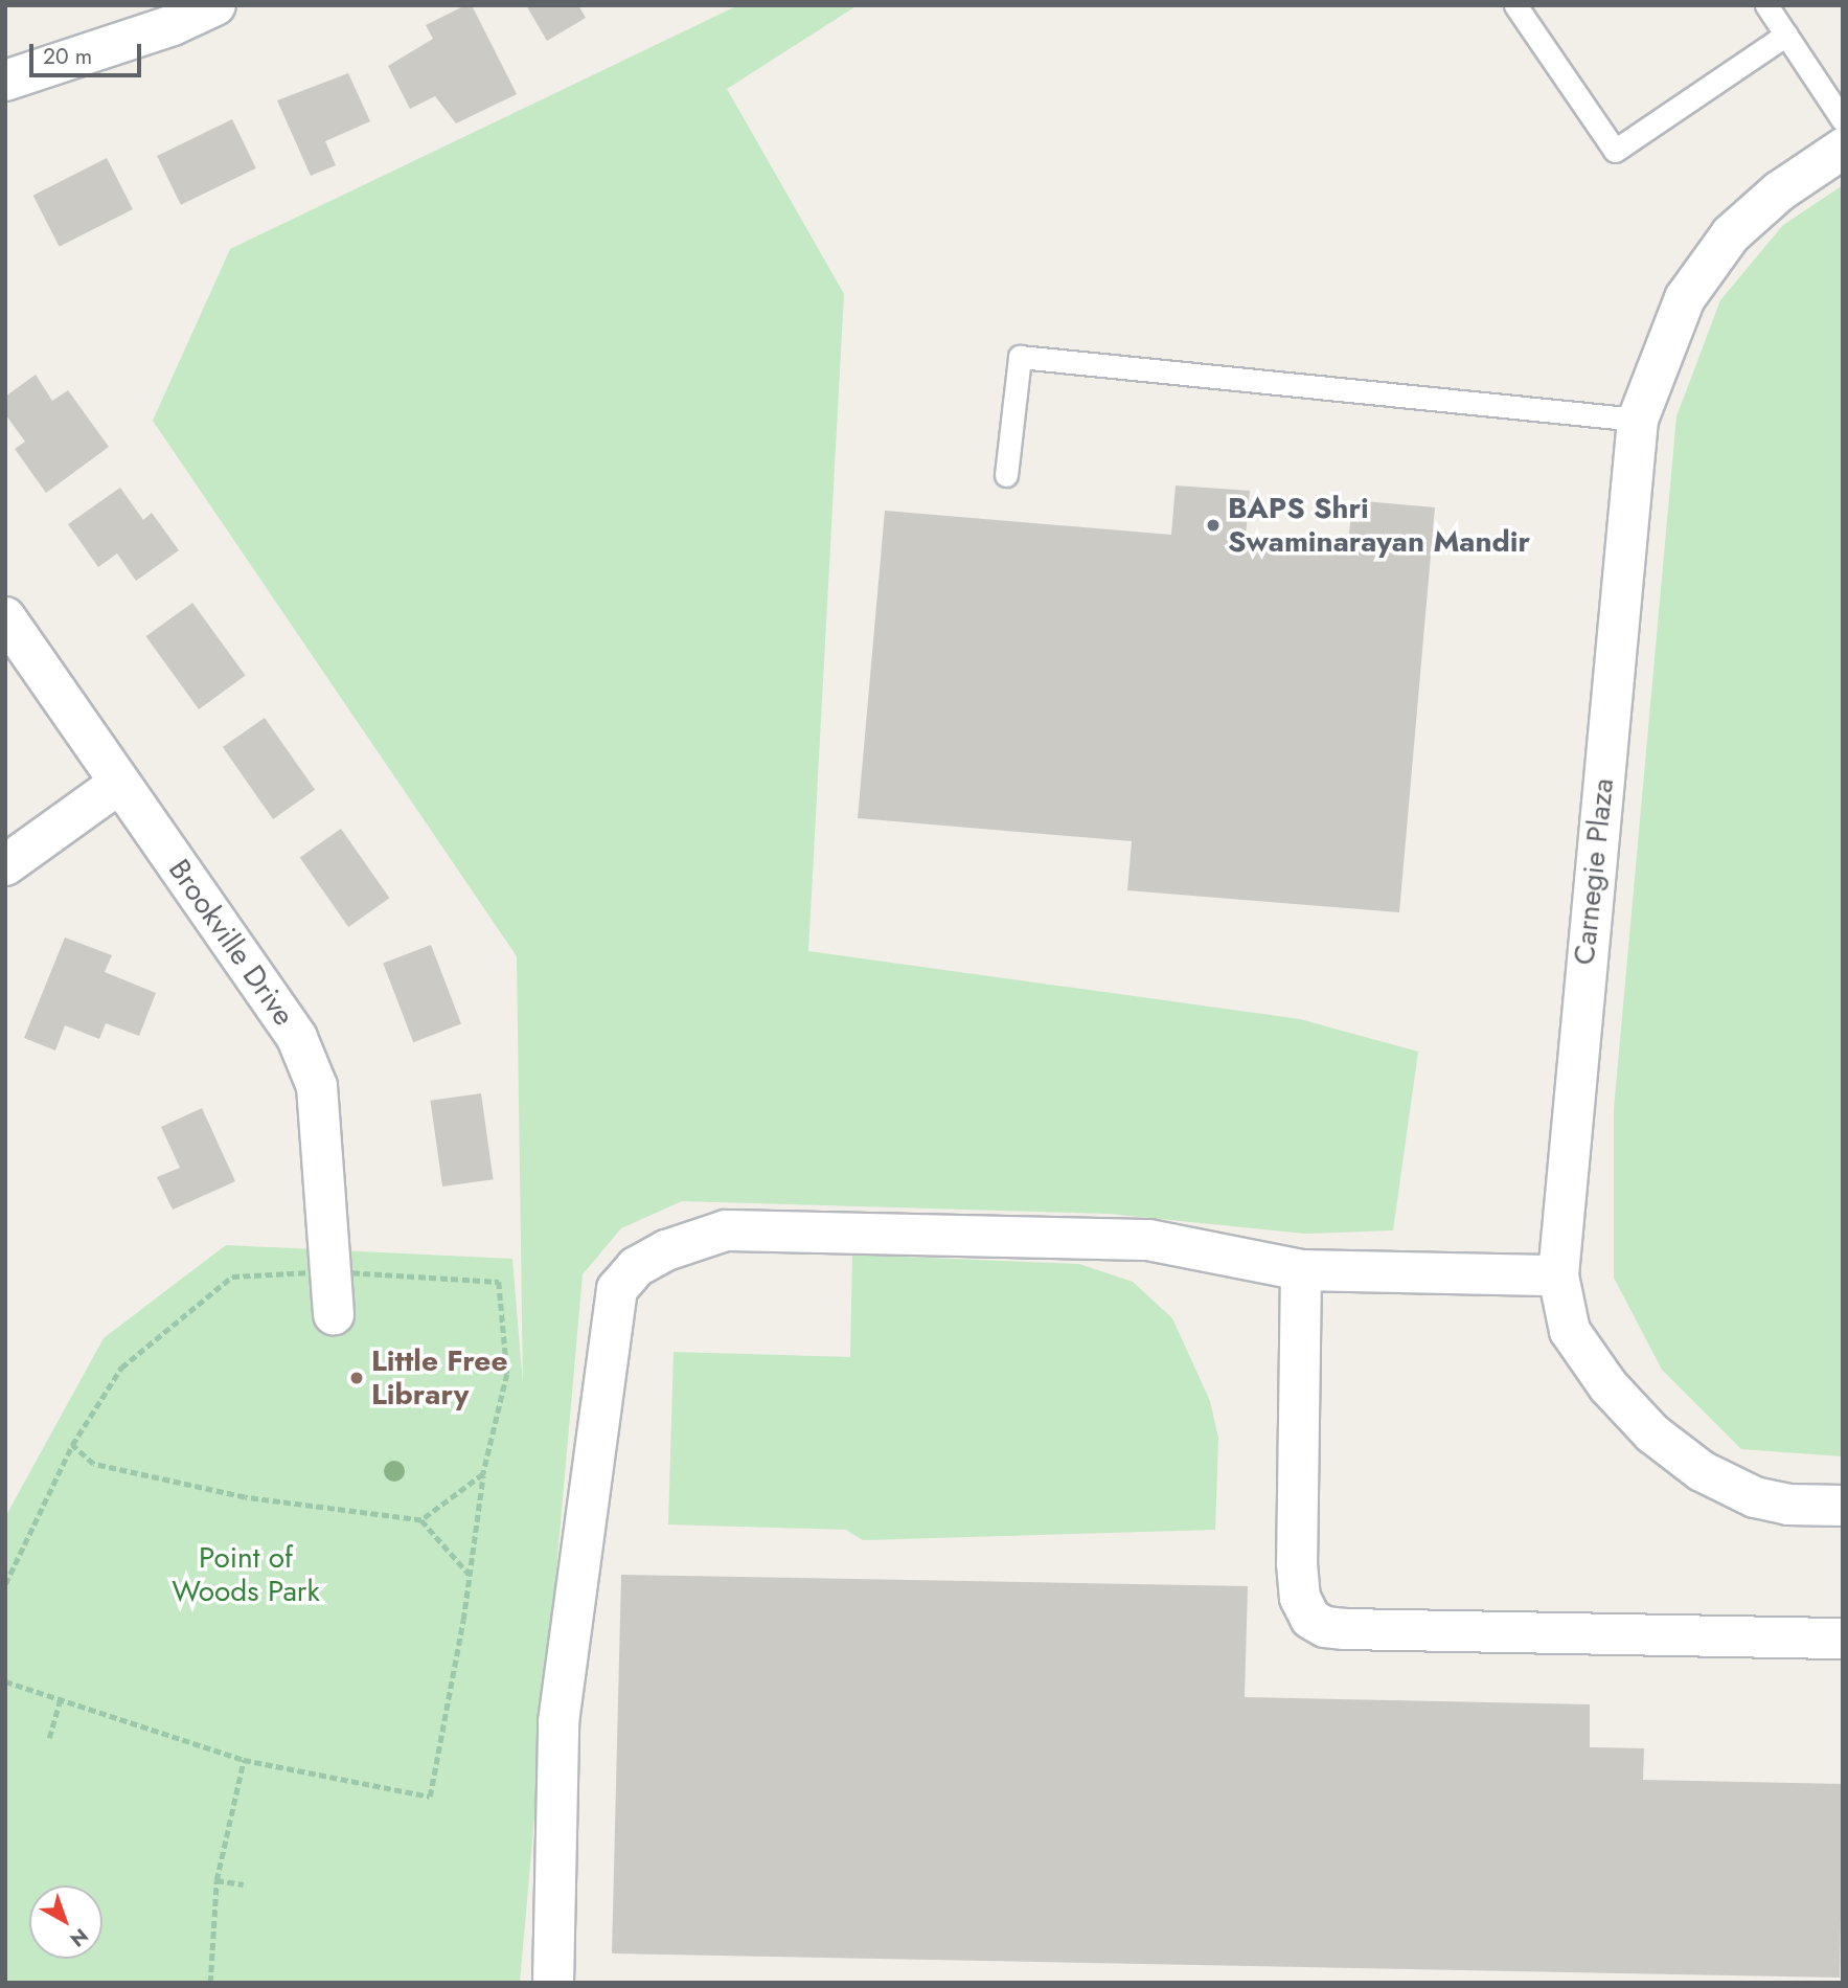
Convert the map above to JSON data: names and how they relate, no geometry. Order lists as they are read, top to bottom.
{
  "streets": {
    "street": ["Carnegie Plaza", "Brookville Drive"]
  },
  "parks": ["Point of Woods Park"],
  "places": ["BAPS Shri Swaminarayan Mandir", "Little Free Library"],
  "scale_bar": "20 m",
  "north": "bottom right"
}
